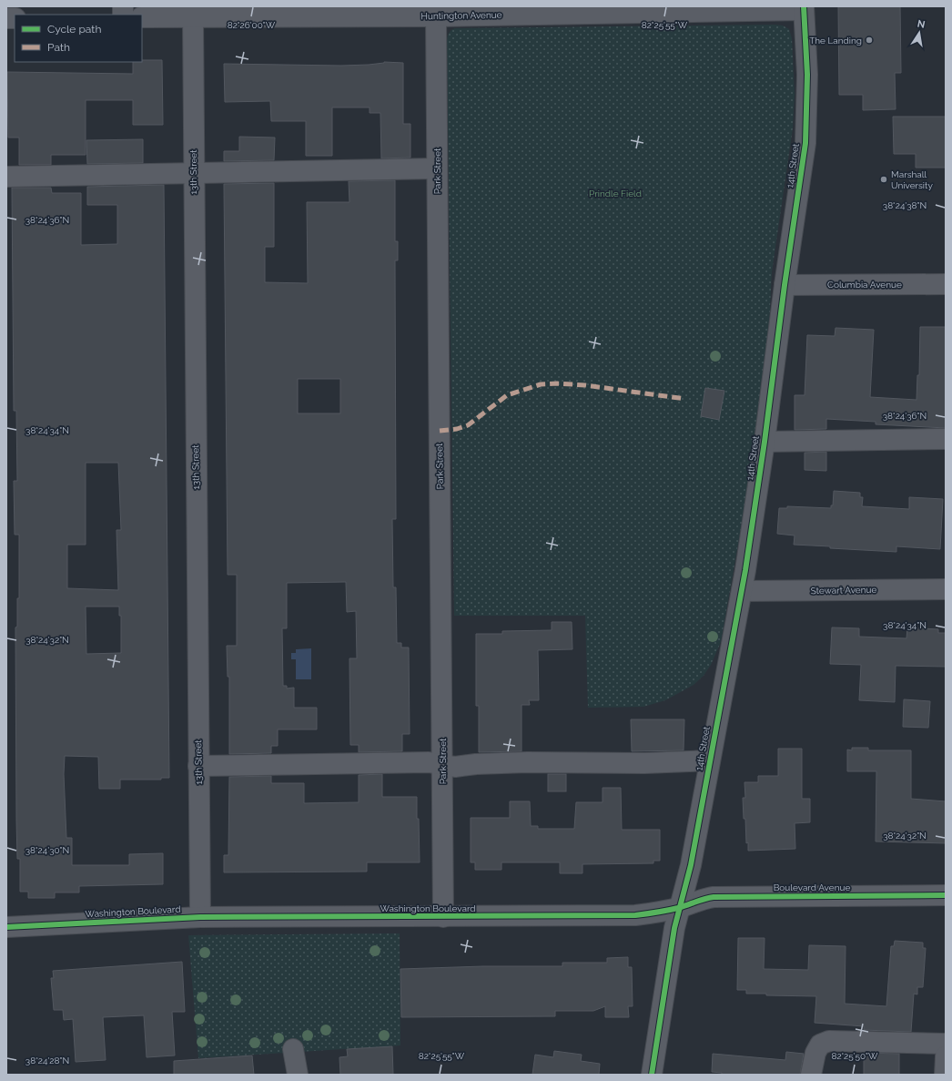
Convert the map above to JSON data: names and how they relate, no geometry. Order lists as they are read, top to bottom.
{
  "streets": {
    "street": [
      "Huntington Avenue",
      "14th Street",
      "Park Street",
      "13th Street",
      "Columbia Avenue",
      "Stewart Avenue",
      "Boulevard Avenue",
      "Washington Boulevard"
    ]
  },
  "crossings": [
    ["Huntington Avenue", "14th Street"],
    ["Huntington Avenue", "Park Street"],
    ["Huntington Avenue", "13th Street"],
    ["14th Street", "Columbia Avenue"],
    ["14th Street", "Stewart Avenue"],
    ["14th Street", "Boulevard Avenue"],
    ["14th Street", "Washington Boulevard"],
    ["Park Street", "Washington Boulevard"],
    ["13th Street", "Washington Boulevard"],
    ["Boulevard Avenue", "Washington Boulevard"]
  ],
  "parks": ["Prindle Field"],
  "places": ["The Landing", "Marshall University"],
  "legend": ["Cycle path", "Path"],
  "north": "top",
  "coordinates": [
    "82°26'00\"W",
    "82°25'55\"W",
    "38°24'38\"N",
    "38°24'36\"N",
    "38°24'34\"N",
    "38°24'32\"N",
    "38°24'30\"N",
    "82°25'50\"W",
    "38°24'28\"N"
  ]
}
